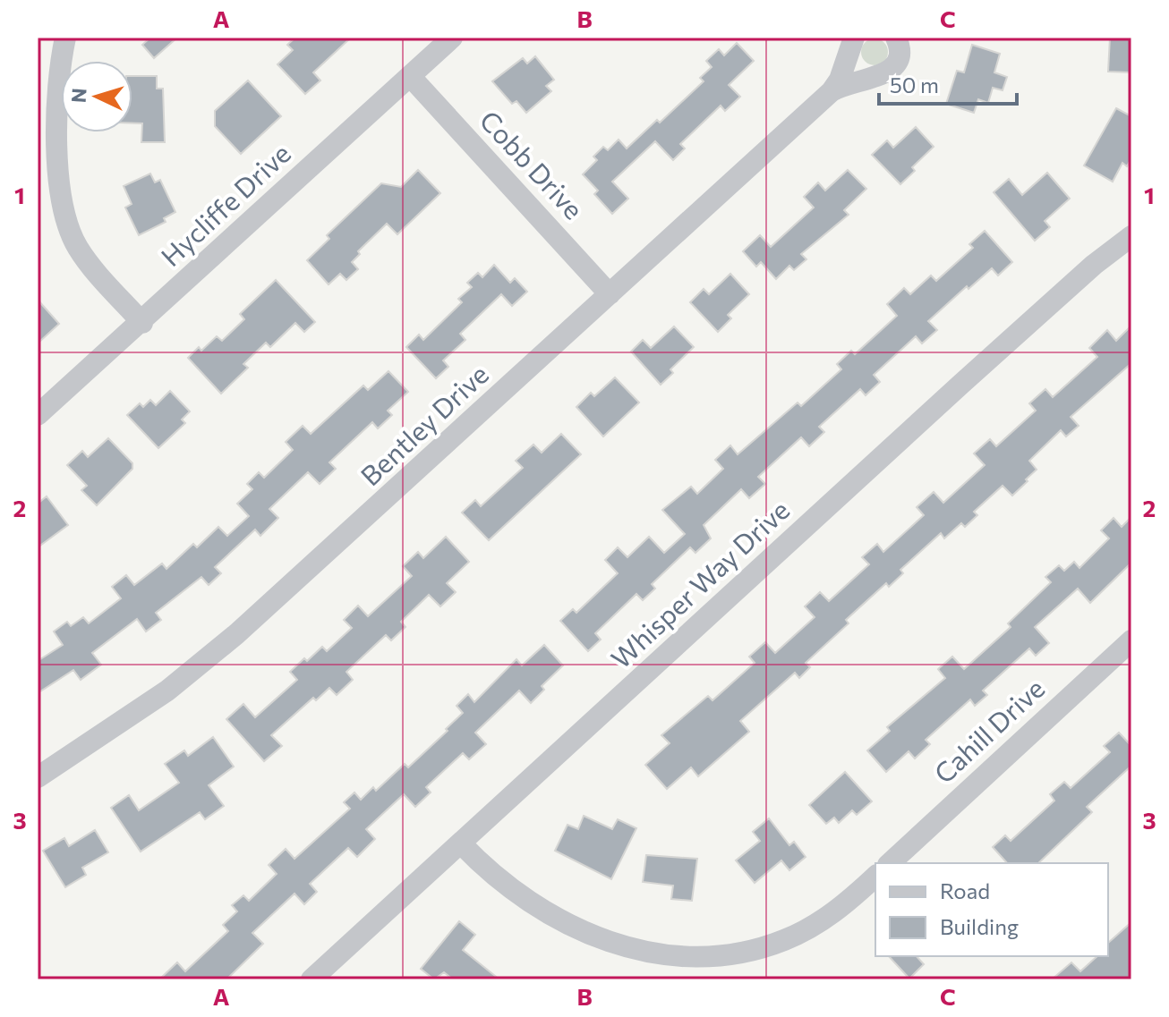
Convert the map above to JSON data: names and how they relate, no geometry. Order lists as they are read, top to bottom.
{
  "streets": {
    "street": [
      "Cobb Drive",
      "Hycliffe Drive",
      "Bentley Drive",
      "Whisper Way Drive",
      "Cahill Drive"
    ]
  },
  "crossings": [
    ["Cobb Drive", "Hycliffe Drive"],
    ["Cobb Drive", "Bentley Drive"]
  ],
  "legend": ["Road", "Building"],
  "scale_bar": "50 m",
  "north": "left",
  "grid": {
    "columns": ["A", "B", "C"],
    "rows": ["1", "2", "3"]
  }
}
